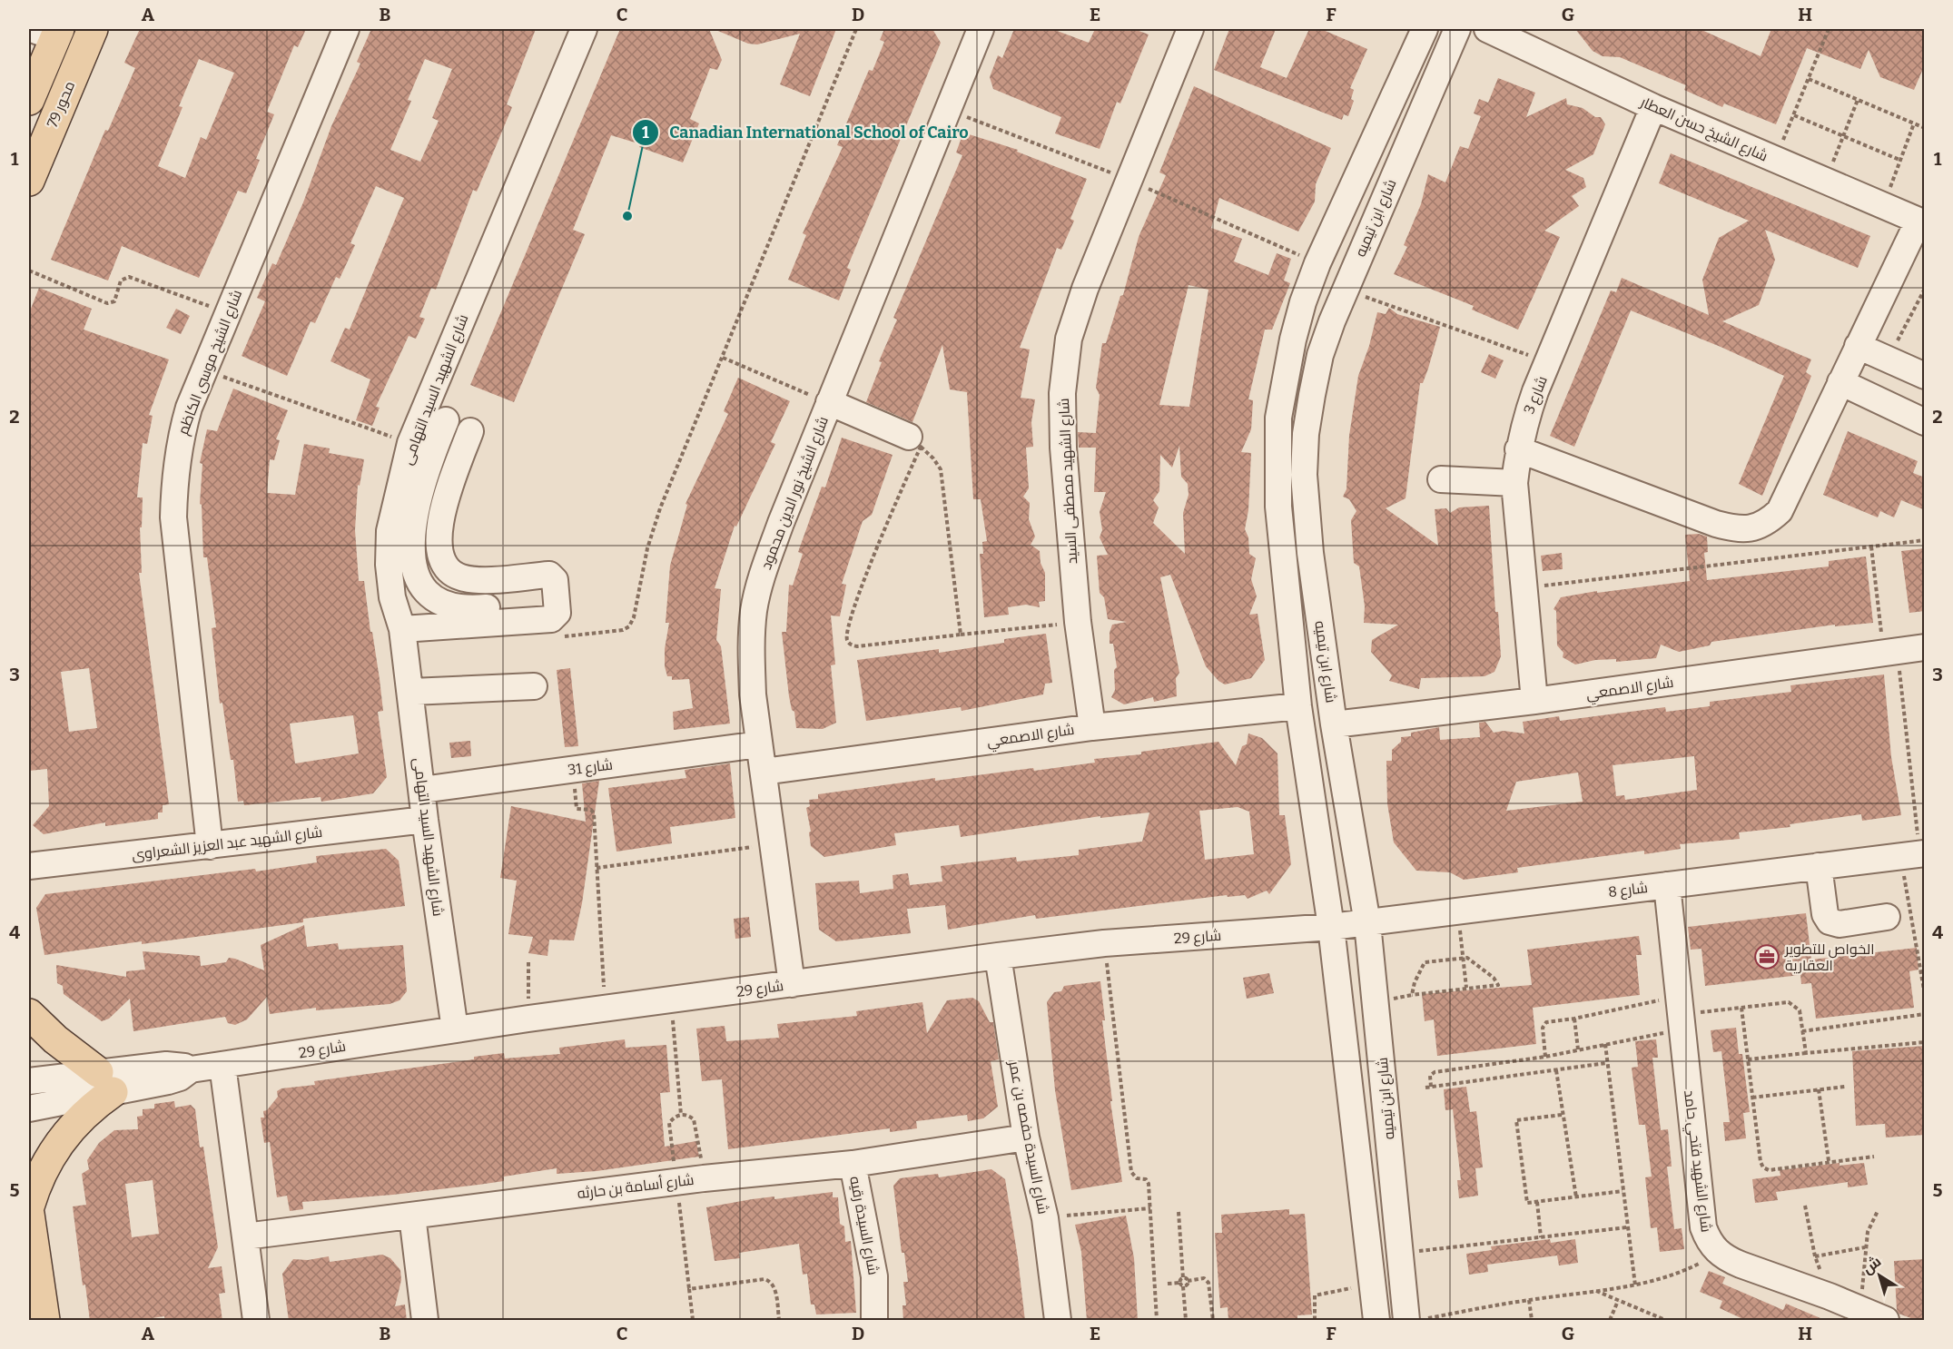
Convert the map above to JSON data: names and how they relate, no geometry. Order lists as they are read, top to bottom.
{
  "streets": {
    "main road": ["محور 79"],
    "street": [
      "شارع الشيخ حسن العطار",
      "شارع ابن تيميه",
      "شارع الشيخ موسى الكاظم",
      "شارع الشهيد السيد التهامى",
      "شارع 3",
      "شارع الشهيد مصطفى السيد",
      "شارع الشيخ نور الدين محمود",
      "شارع الاصمعي",
      "شارع 31",
      "شارع الشهيد عبد العزيز الشعراوى",
      "شارع 8",
      "شارع 29",
      "شارع السيدة حفصه بن عمر",
      "شارع الشهيد فتحي حامد",
      "شارع أسامة بن حارثه",
      "شارع السيدة رقيه"
    ]
  },
  "crossings": [
    ["شارع الشيخ حسن العطار", "شارع 3"],
    ["شارع ابن تيميه", "شارع الاصمعي"],
    ["شارع ابن تيميه", "شارع 8"],
    ["شارع ابن تيميه", "شارع 29"],
    ["شارع الشيخ موسى الكاظم", "شارع الشهيد عبد العزيز الشعراوى"],
    ["شارع الشهيد السيد التهامى", "شارع 31"],
    ["شارع الشهيد السيد التهامى", "شارع الشهيد عبد العزيز الشعراوى"],
    ["شارع الشهيد السيد التهامى", "شارع 29"],
    ["شارع 3", "شارع الاصمعي"],
    ["شارع الشهيد مصطفى السيد", "شارع الاصمعي"],
    ["شارع الشيخ نور الدين محمود", "شارع الاصمعي"],
    ["شارع الشيخ نور الدين محمود", "شارع 31"],
    ["شارع الشيخ نور الدين محمود", "شارع 29"],
    ["شارع 8", "شارع 29"],
    ["شارع 8", "شارع الشهيد فتحي حامد"],
    ["شارع 29", "شارع السيدة حفصه بن عمر"],
    ["شارع السيدة حفصه بن عمر", "شارع أسامة بن حارثه"],
    ["شارع أسامة بن حارثه", "شارع السيدة رقيه"]
  ],
  "places": {
    "other": ["Canadian International School of Cairo"],
    "office": ["الخواص للتطوير العقارية"]
  },
  "north": "top left",
  "grid": {
    "columns": [
      "A",
      "B",
      "C",
      "D",
      "E",
      "F",
      "G",
      "H"
    ],
    "rows": [
      "1",
      "2",
      "3",
      "4",
      "5"
    ]
  }
}
